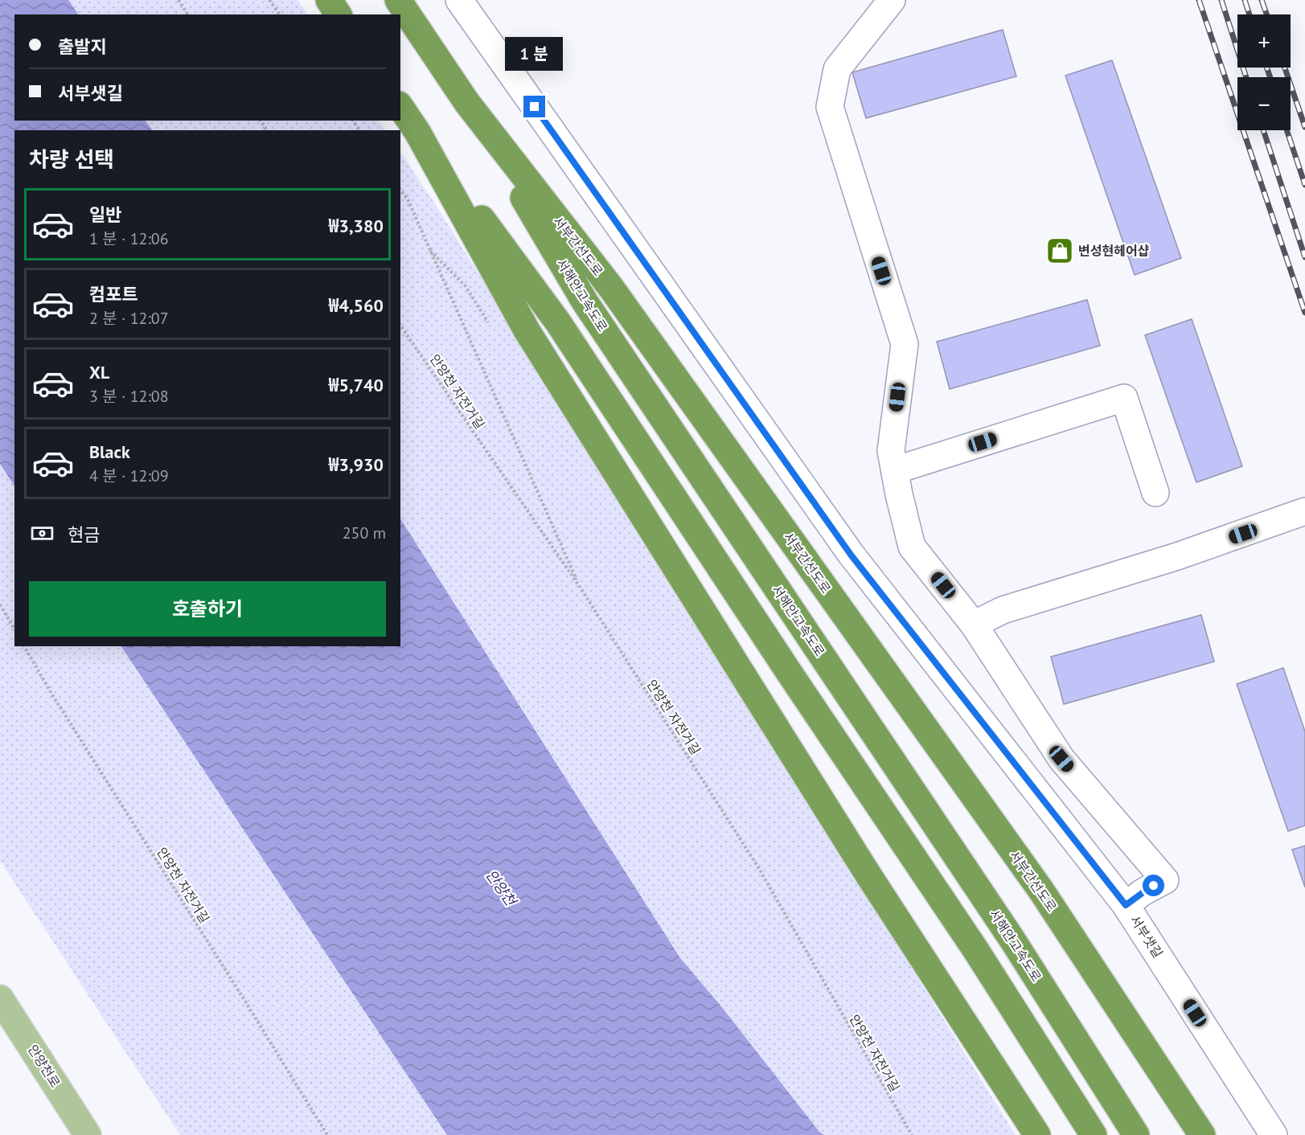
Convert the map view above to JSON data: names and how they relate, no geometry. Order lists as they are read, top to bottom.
{
  "streets": {
    "highway": ["서부간선도로", "서해안고속도로"],
    "main road": ["안양천로"],
    "street": ["서부샛길"],
    "path": ["안양천 자전거길"]
  },
  "crossings": [
    ["서부간선도로", "서해안고속도로"]
  ],
  "water": ["안양천"],
  "places": {
    "shop": ["변성현헤어샵"]
  },
  "page": {
    "map_buttons": ["+", "−"],
    "banner": ["출발지", "서부샛길"],
    "bubble": "1 분",
    "heading": "차량 선택",
    "list": [
      {
        "name": "일반",
        "note": "1 분 · 12:06",
        "value": "₩3,380"
      },
      {
        "name": "컴포트",
        "note": "2 분 · 12:07",
        "value": "₩4,560"
      },
      {
        "name": "XL",
        "note": "3 분 · 12:08",
        "value": "₩5,740"
      },
      {
        "name": "Black",
        "note": "4 분 · 12:09",
        "value": "₩3,930"
      }
    ],
    "pay": ["현금", "250 m"],
    "buttons": "호출하기"
  }
}
